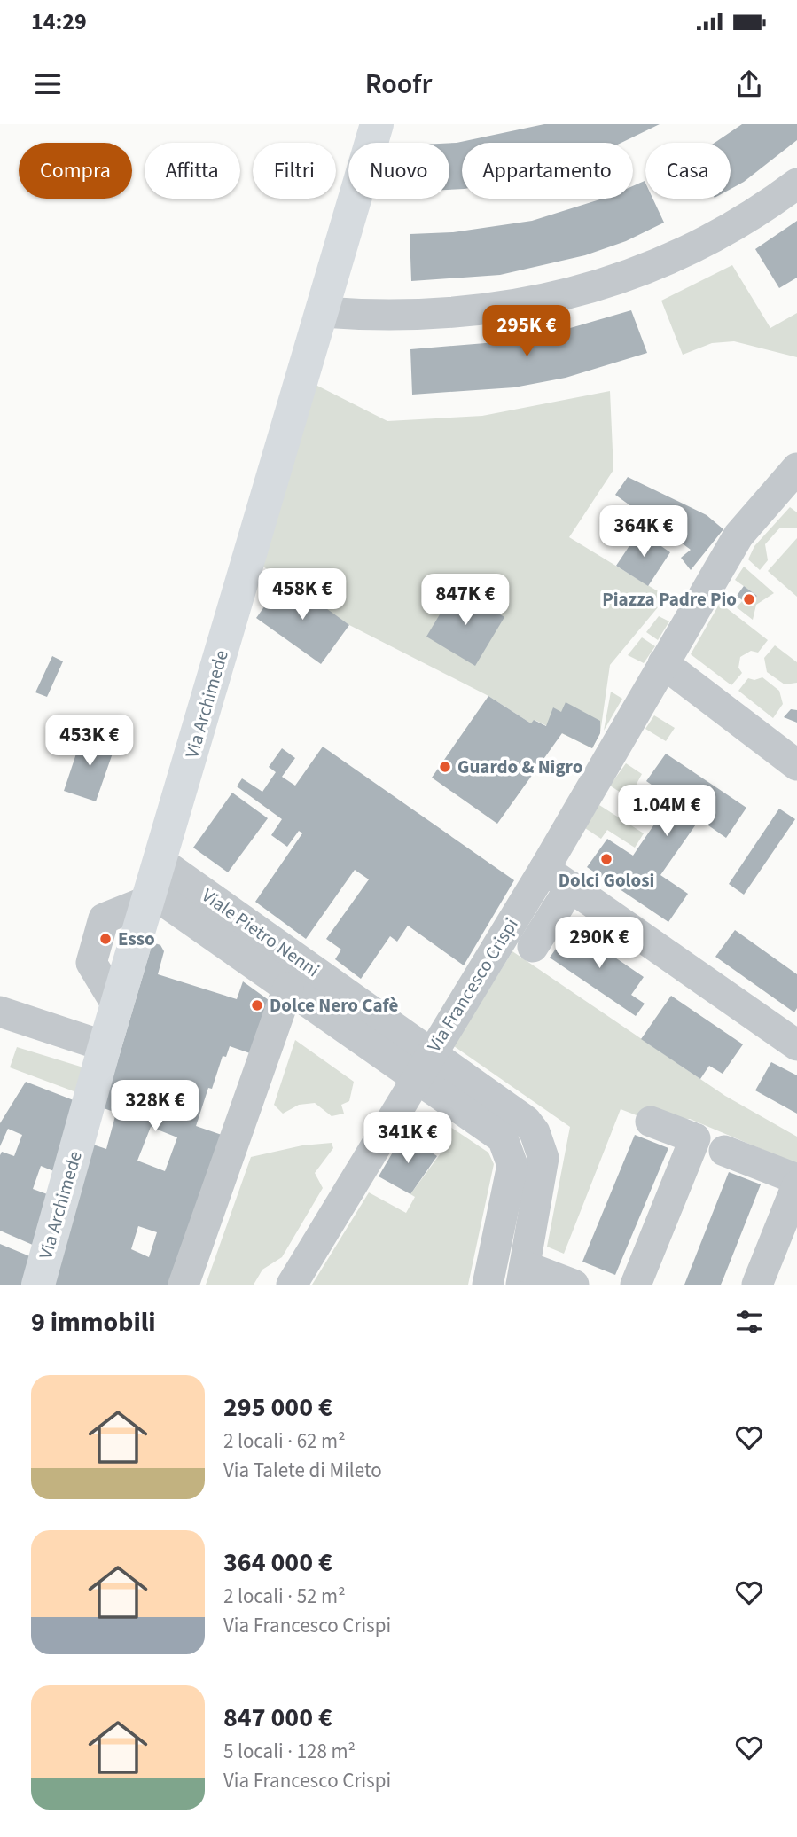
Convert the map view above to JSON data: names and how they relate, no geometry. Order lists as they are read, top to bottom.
{
  "streets": {
    "main road": ["Via Archimede"],
    "street": ["Viale Pietro Nenni", "Via Francesco Crispi"]
  },
  "crossings": [
    ["Via Archimede", "Viale Pietro Nenni"],
    ["Viale Pietro Nenni", "Via Francesco Crispi"]
  ],
  "places": [
    "Piazza Padre Pio",
    "Guardo & Nigro",
    "Dolci Golosi",
    "Esso",
    "Dolce Nero Cafè"
  ],
  "page": {
    "status": "14:29",
    "header": "Roofr",
    "chip": [
      "Compra",
      "Affitta",
      "Filtri",
      "Nuovo",
      "Appartamento",
      "Casa"
    ],
    "price": [
      "295K €",
      "364K €",
      "458K €",
      "847K €",
      "453K €",
      "1.04M €",
      "290K €",
      "328K €",
      "341K €"
    ],
    "heading": "9 immobili",
    "list": [
      {
        "name": "295 000 €",
        "note": "2 locali · 62 m² · Via Talete di Mileto"
      },
      {
        "name": "364 000 €",
        "note": "2 locali · 52 m² · Via Francesco Crispi"
      },
      {
        "name": "847 000 €",
        "note": "5 locali · 128 m² · Via Francesco Crispi"
      }
    ]
  }
}
